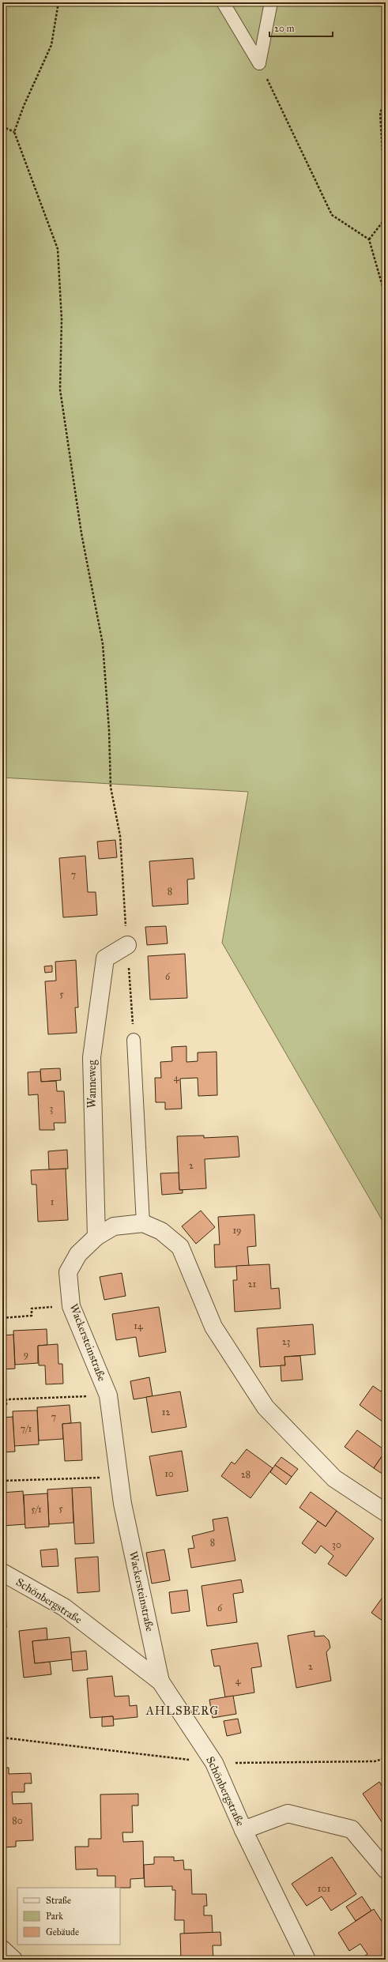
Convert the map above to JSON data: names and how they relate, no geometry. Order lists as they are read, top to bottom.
{
  "streets": {
    "street": ["Wanneweg", "Wackersteinstraße", "Schönbergstraße"]
  },
  "crossings": [
    ["Wanneweg", "Wackersteinstraße"],
    ["Wackersteinstraße", "Schönbergstraße"]
  ],
  "districts": ["AHLSBERG"],
  "house_numbers": [
    "7",
    "8",
    "6",
    "5",
    "4",
    "3",
    "2",
    "1",
    "19",
    "21",
    "14",
    "23",
    "9",
    "12",
    "7",
    "7/1",
    "10",
    "28",
    "5",
    "5/1",
    "8",
    "30",
    "6",
    "2",
    "4",
    "80",
    "101"
  ],
  "legend": ["Straße", "Park", "Gebäude"],
  "scale_bar": "20 m"
}
